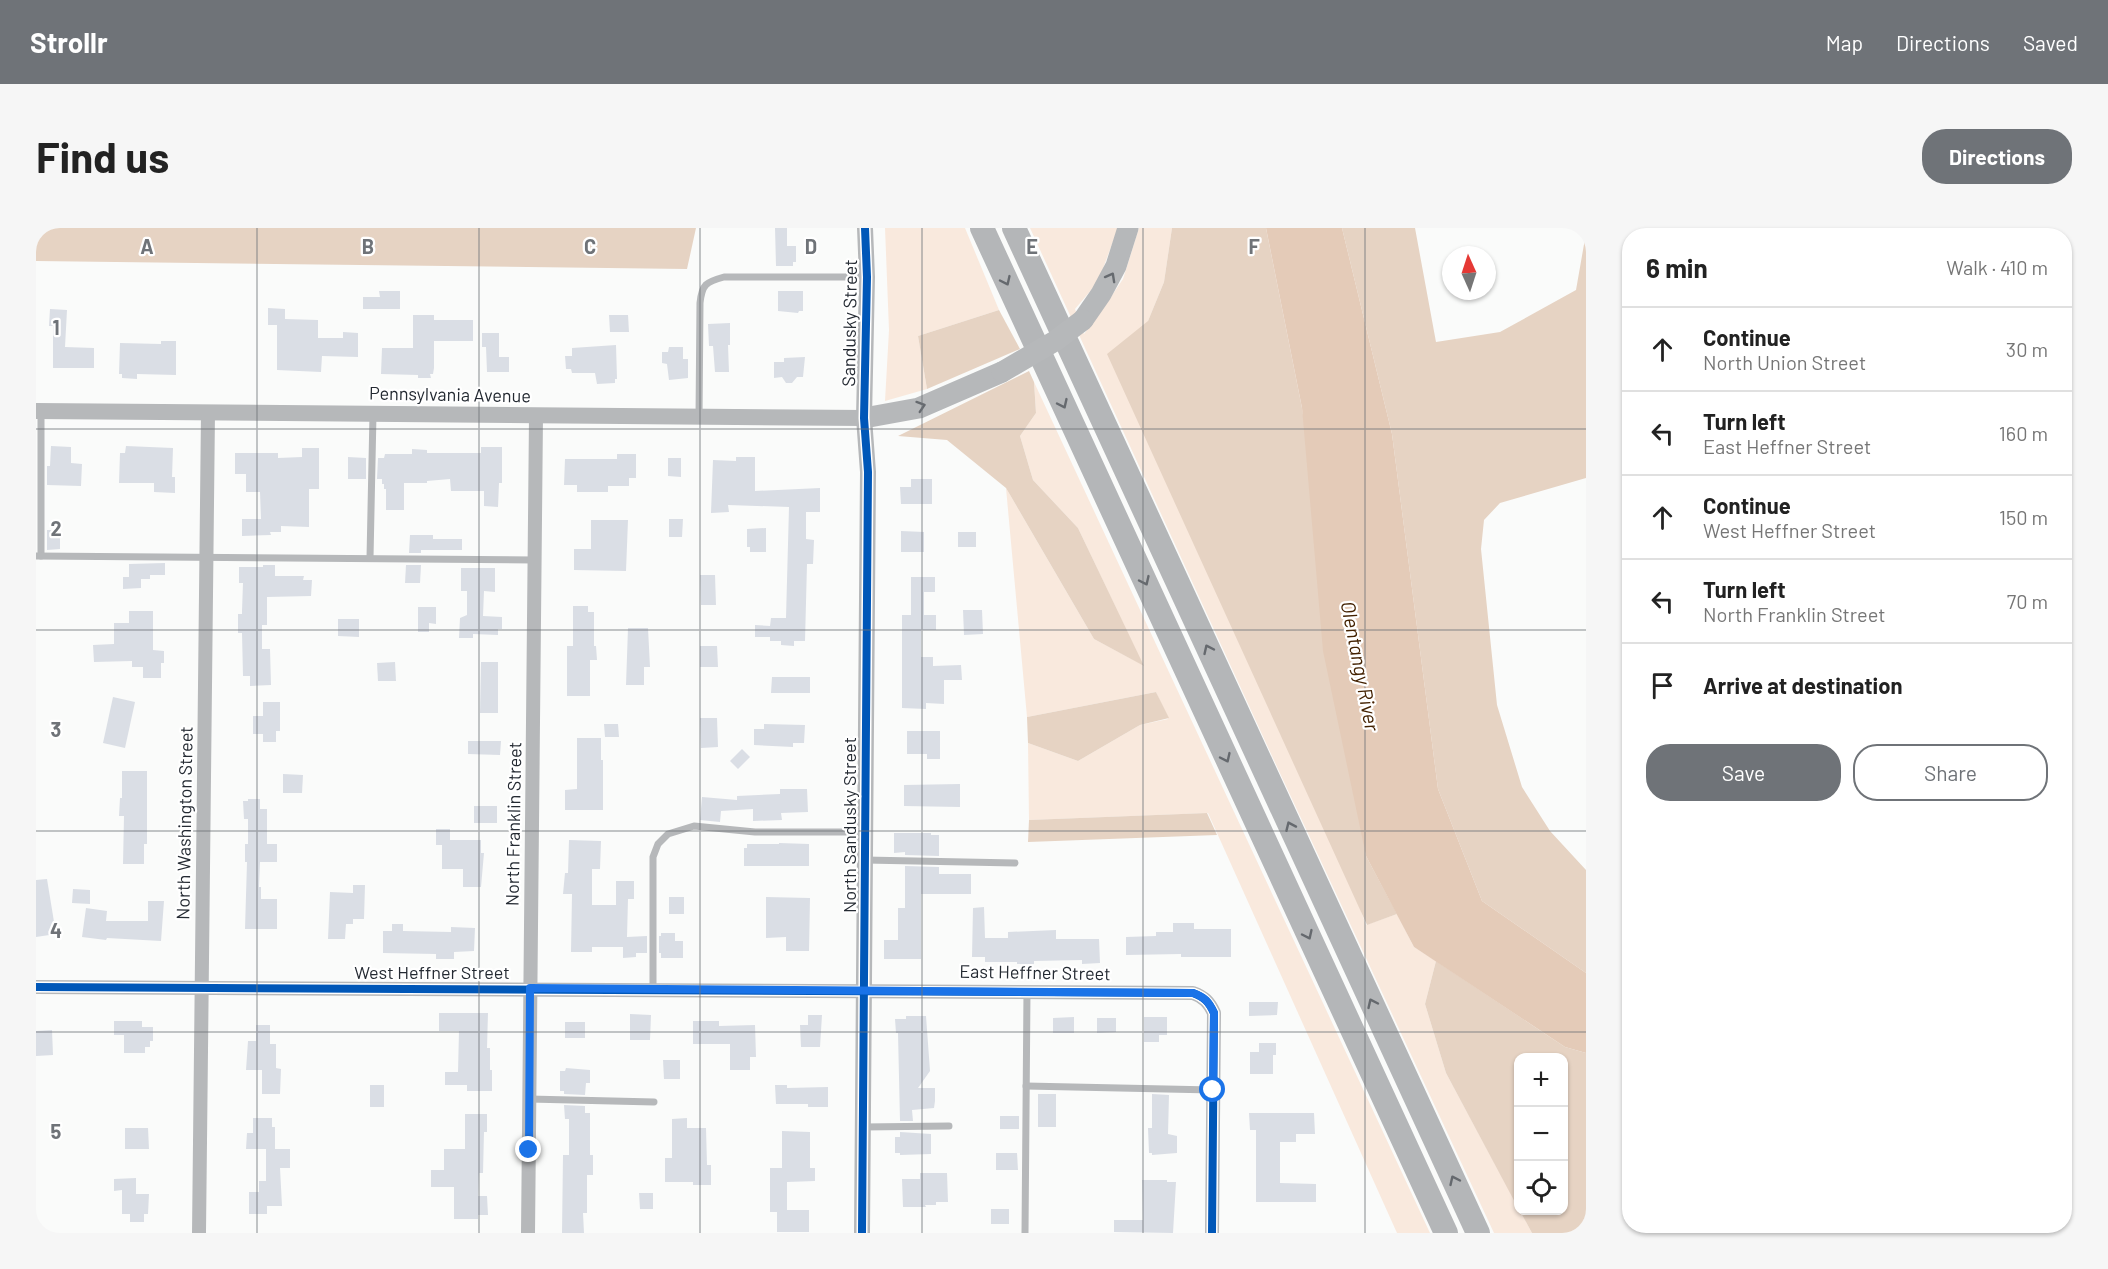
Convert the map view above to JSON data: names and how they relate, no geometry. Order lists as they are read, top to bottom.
{
  "streets": {
    "street": [
      "Sandusky Street",
      "Pennsylvania Avenue",
      "North Washington Street",
      "North Franklin Street",
      "North Sandusky Street",
      "West Heffner Street",
      "East Heffner Street"
    ]
  },
  "crossings": [
    ["Sandusky Street", "Pennsylvania Avenue"],
    ["Sandusky Street", "North Sandusky Street"],
    ["Pennsylvania Avenue", "North Washington Street"],
    ["Pennsylvania Avenue", "North Franklin Street"],
    ["Pennsylvania Avenue", "North Sandusky Street"],
    ["North Washington Street", "West Heffner Street"],
    ["North Franklin Street", "West Heffner Street"],
    ["North Sandusky Street", "West Heffner Street"],
    ["North Sandusky Street", "East Heffner Street"],
    ["West Heffner Street", "East Heffner Street"]
  ],
  "water": ["Olentangy River"],
  "north": "top",
  "page": {
    "header": "Strollr",
    "nav": ["Map", "Directions", "Saved"],
    "buttons": [
      "Directions",
      ["Save", "Share"]
    ],
    "title": "Find us",
    "heading": ["6 min", "Walk · 410 m"],
    "list": [
      ["Continue", "North Union Street", "30 m"],
      ["Turn left", "East Heffner Street", "160 m"],
      ["Continue", "West Heffner Street", "150 m"],
      ["Turn left", "North Franklin Street", "70 m"],
      "Arrive at destination"
    ],
    "map_buttons": ["+", "−"]
  },
  "grid": {
    "columns": [
      "A",
      "B",
      "C",
      "D",
      "E",
      "F"
    ],
    "rows": [
      "1",
      "2",
      "3",
      "4",
      "5"
    ]
  }
}
